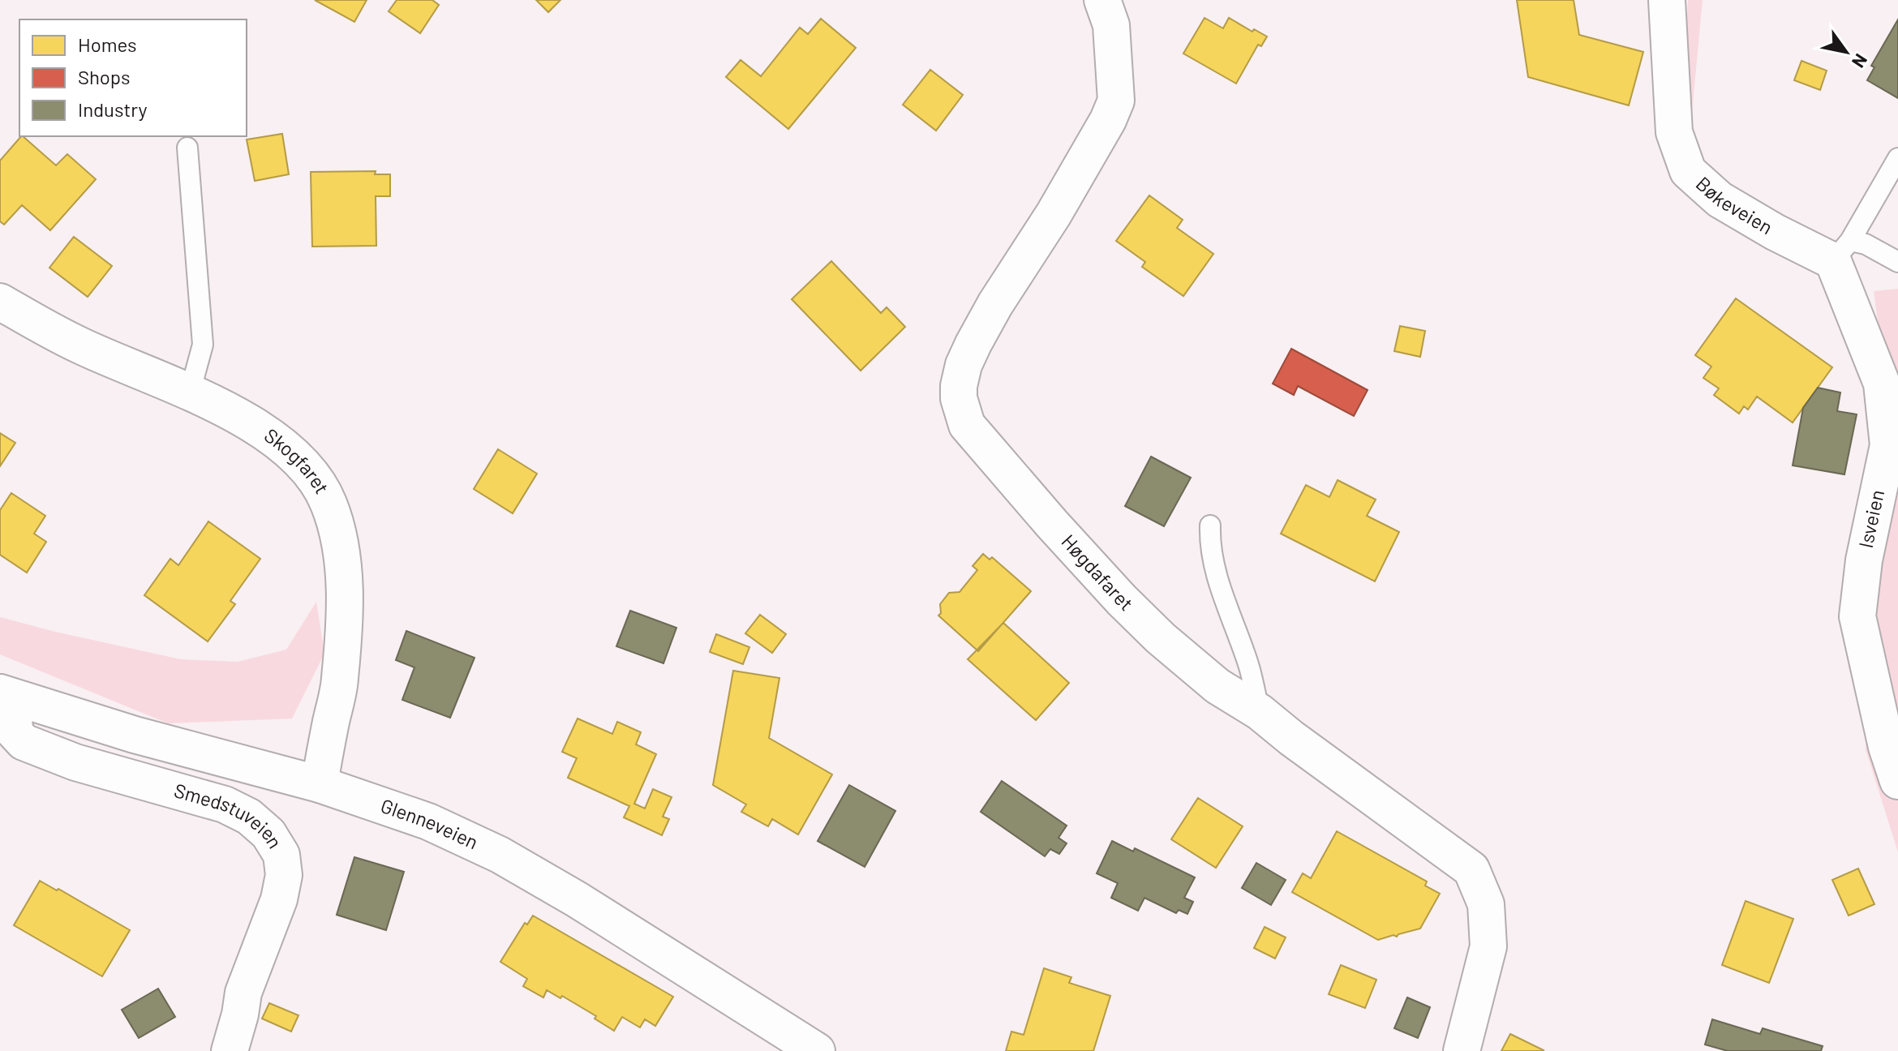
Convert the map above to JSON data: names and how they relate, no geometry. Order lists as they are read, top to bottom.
{
  "streets": {
    "street": [
      "Bøkeveien",
      "Skogfaret",
      "Isveien",
      "Høgdafaret",
      "Smedstuveien",
      "Glenneveien"
    ]
  },
  "crossings": [
    ["Bøkeveien", "Isveien"],
    ["Skogfaret", "Glenneveien"],
    ["Smedstuveien", "Glenneveien"]
  ],
  "legend": ["Homes", "Shops", "Industry"],
  "north": "bottom right"
}
